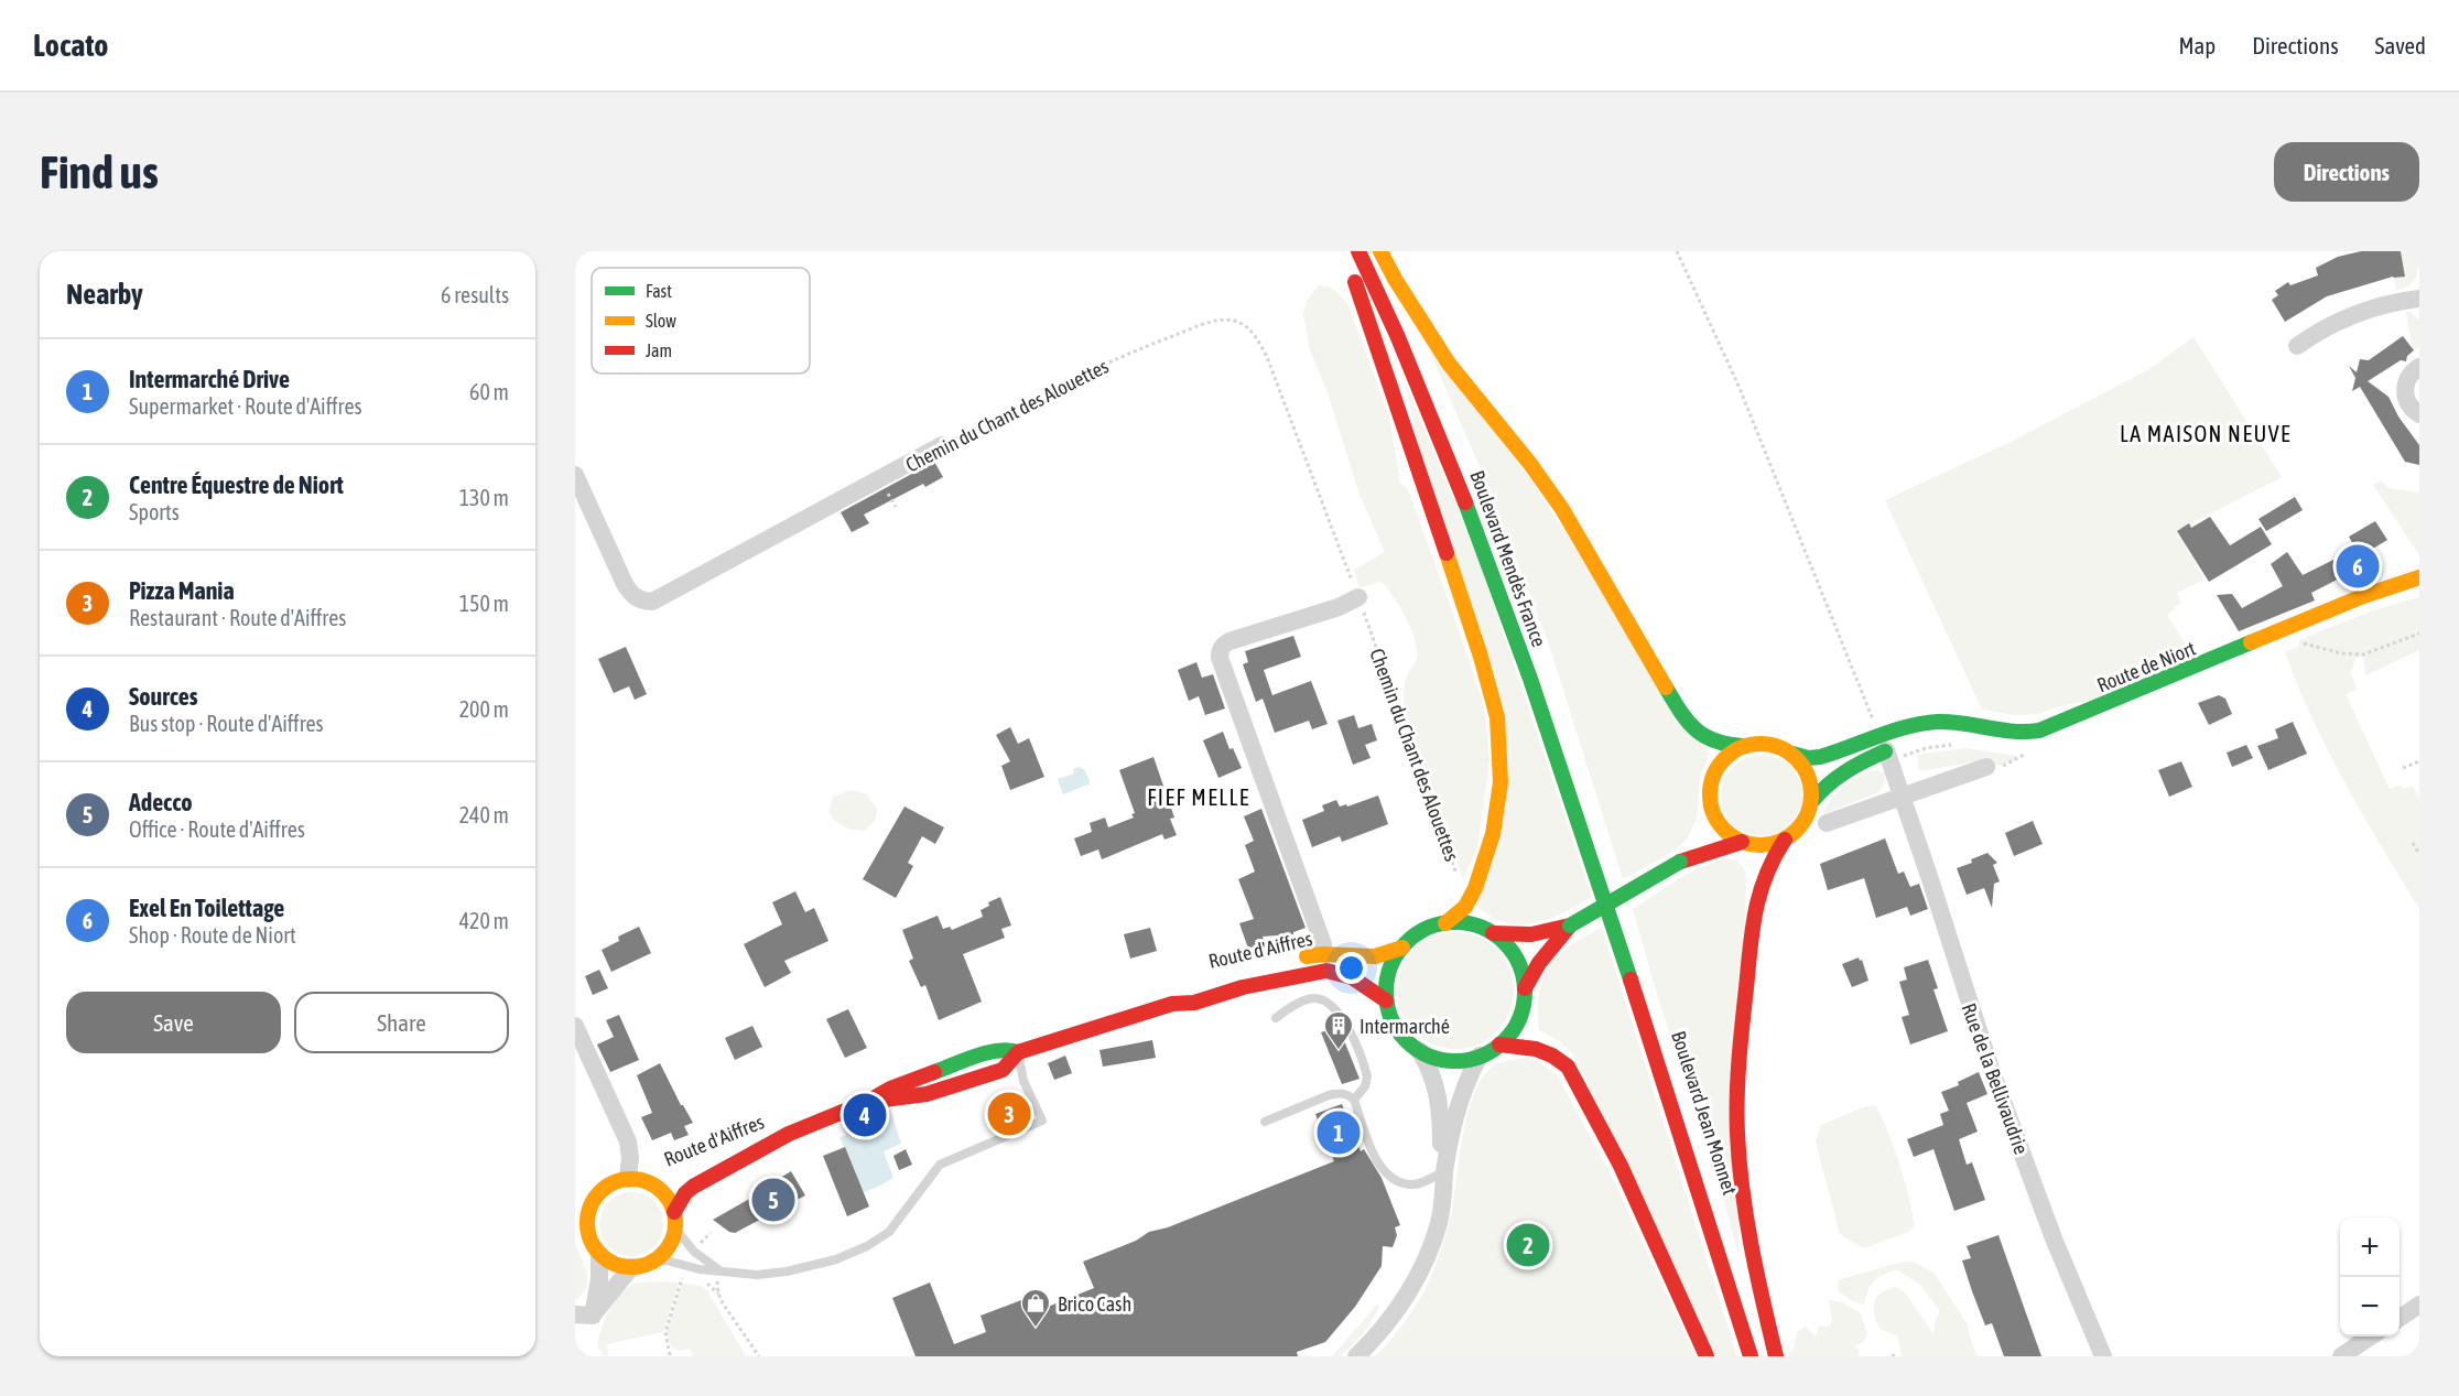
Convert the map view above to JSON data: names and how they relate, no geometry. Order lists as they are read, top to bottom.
{
  "streets": {
    "main road": [
      "Boulevard Mendès France",
      "Route de Niort",
      "Route d'Aiffres",
      "Boulevard Jean Monnet"
    ],
    "street": ["Chemin du Chant des Alouettes", "Rue de la Bellivaudrie"]
  },
  "crossings": [
    ["Boulevard Mendès France", "Boulevard Jean Monnet"],
    ["Route de Niort", "Rue de la Bellivaudrie"]
  ],
  "districts": ["LA MAISON NEUVE", "FIEF MELLE"],
  "places": {
    "building": ["Intermarché"],
    "shop": ["Brico Cash"]
  },
  "legend": ["Fast", "Slow", "Jam"],
  "page": {
    "header": "Locato",
    "nav": ["Map", "Directions", "Saved"],
    "buttons": [
      "Directions",
      ["Save", "Share"]
    ],
    "title": "Find us",
    "heading": ["Nearby", "6 results"],
    "list": [
      {
        "mark": "1",
        "name": "Intermarché Drive",
        "note": "Supermarket · Route d'Aiffres",
        "value": "60 m"
      },
      {
        "mark": "2",
        "name": "Centre Équestre de Niort",
        "note": "Sports",
        "value": "130 m"
      },
      {
        "mark": "3",
        "name": "Pizza Mania",
        "note": "Restaurant · Route d'Aiffres",
        "value": "150 m"
      },
      {
        "mark": "4",
        "name": "Sources",
        "note": "Bus stop · Route d'Aiffres",
        "value": "200 m"
      },
      {
        "mark": "5",
        "name": "Adecco",
        "note": "Office · Route d'Aiffres",
        "value": "240 m"
      },
      {
        "mark": "6",
        "name": "Exel En Toilettage",
        "note": "Shop · Route de Niort",
        "value": "420 m"
      }
    ],
    "pins": [
      "6",
      "3",
      "4",
      "1",
      "5",
      "2"
    ],
    "map_buttons": ["+", "−"]
  }
}
